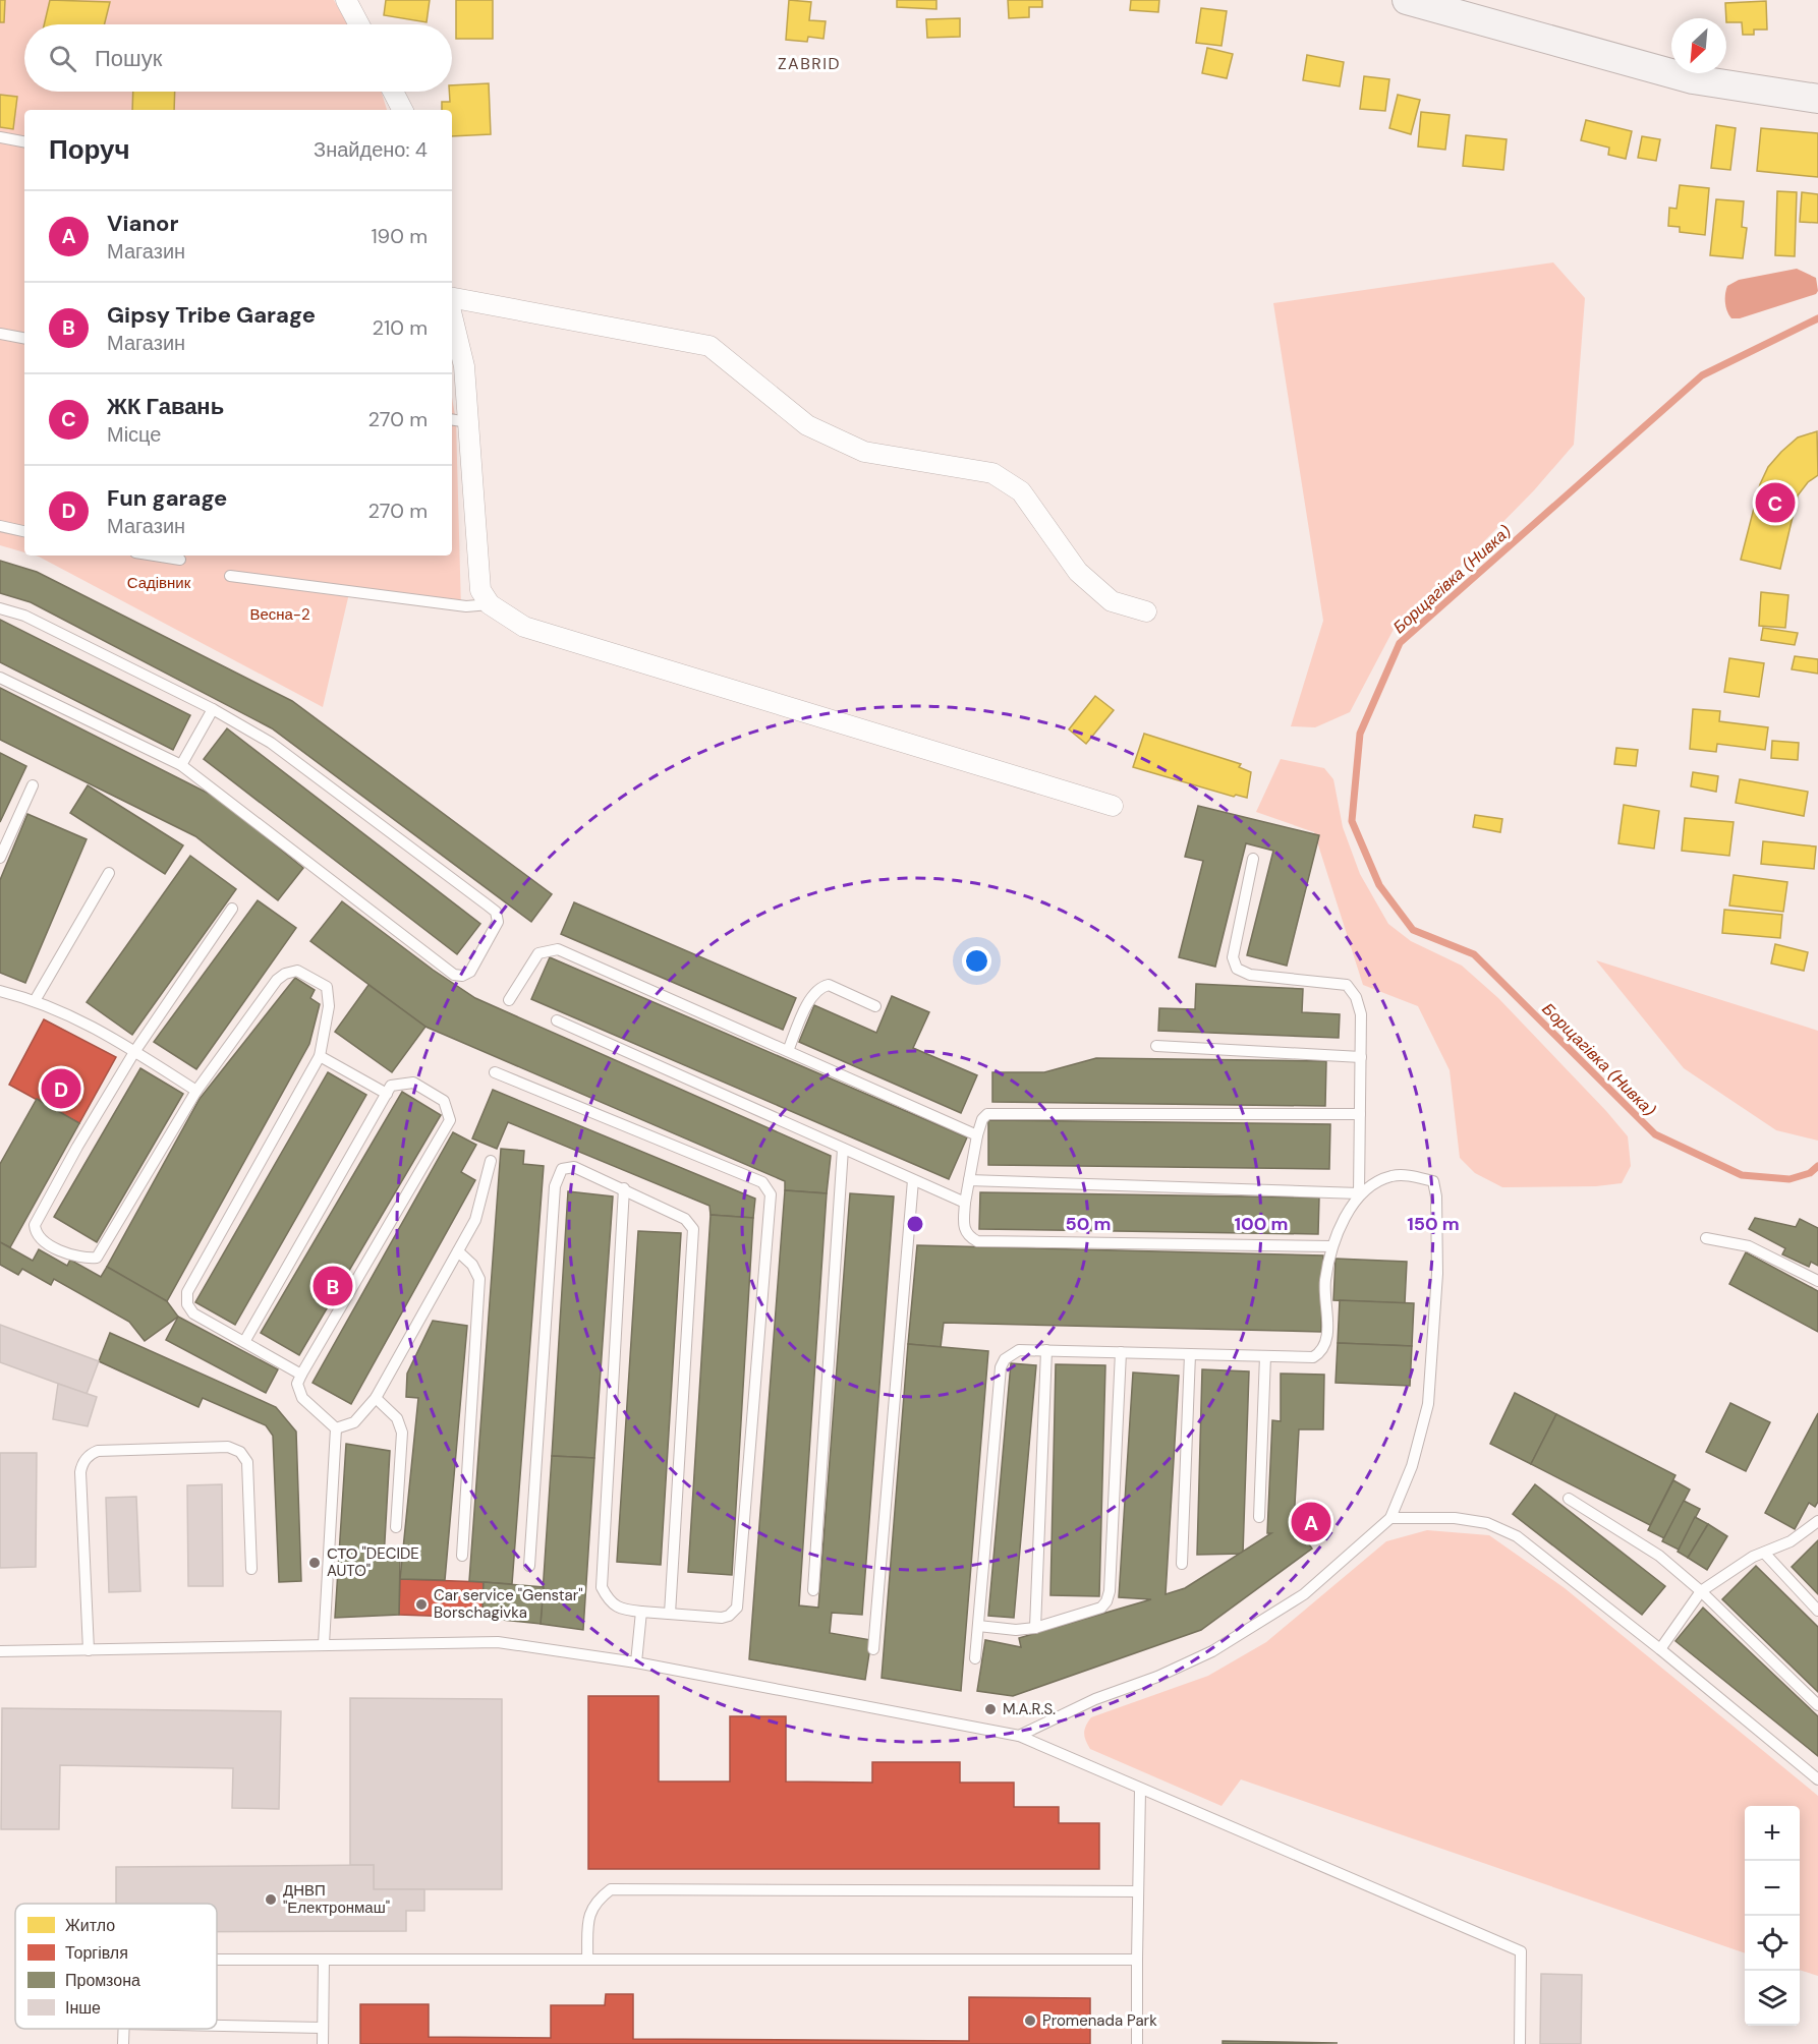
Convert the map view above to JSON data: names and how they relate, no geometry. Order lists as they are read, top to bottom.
{
  "districts": ["ZABRID"],
  "water": ["Борщагівка (Нивка)"],
  "parks": ["Садівник", "Весна-2"],
  "places": [
    "СТО \"DECIDE AUTO\"",
    "Car service \"Genstar\" Borschagivka",
    "M.A.R.S.",
    "ДНВП \"Електронмаш\"",
    "Promenada Park"
  ],
  "legend": [
    "Житло",
    "Торгівля",
    "Промзона",
    "Інше"
  ],
  "north": "bottom left",
  "page": {
    "search": "Пошук",
    "heading": ["Поруч", "Знайдено: 4"],
    "list": [
      {
        "mark": "A",
        "name": "Vianor",
        "note": "Магазин",
        "value": "190 m"
      },
      {
        "mark": "B",
        "name": "Gipsy Tribe Garage",
        "note": "Магазин",
        "value": "210 m"
      },
      {
        "mark": "C",
        "name": "ЖК Гавань",
        "note": "Місце",
        "value": "270 m"
      },
      {
        "mark": "D",
        "name": "Fun garage",
        "note": "Магазин",
        "value": "270 m"
      }
    ],
    "pins": [
      "C",
      "D",
      "B",
      "A"
    ],
    "map_buttons": ["+", "−"]
  },
  "rings": ["50 m", "100 m", "150 m"]
}
